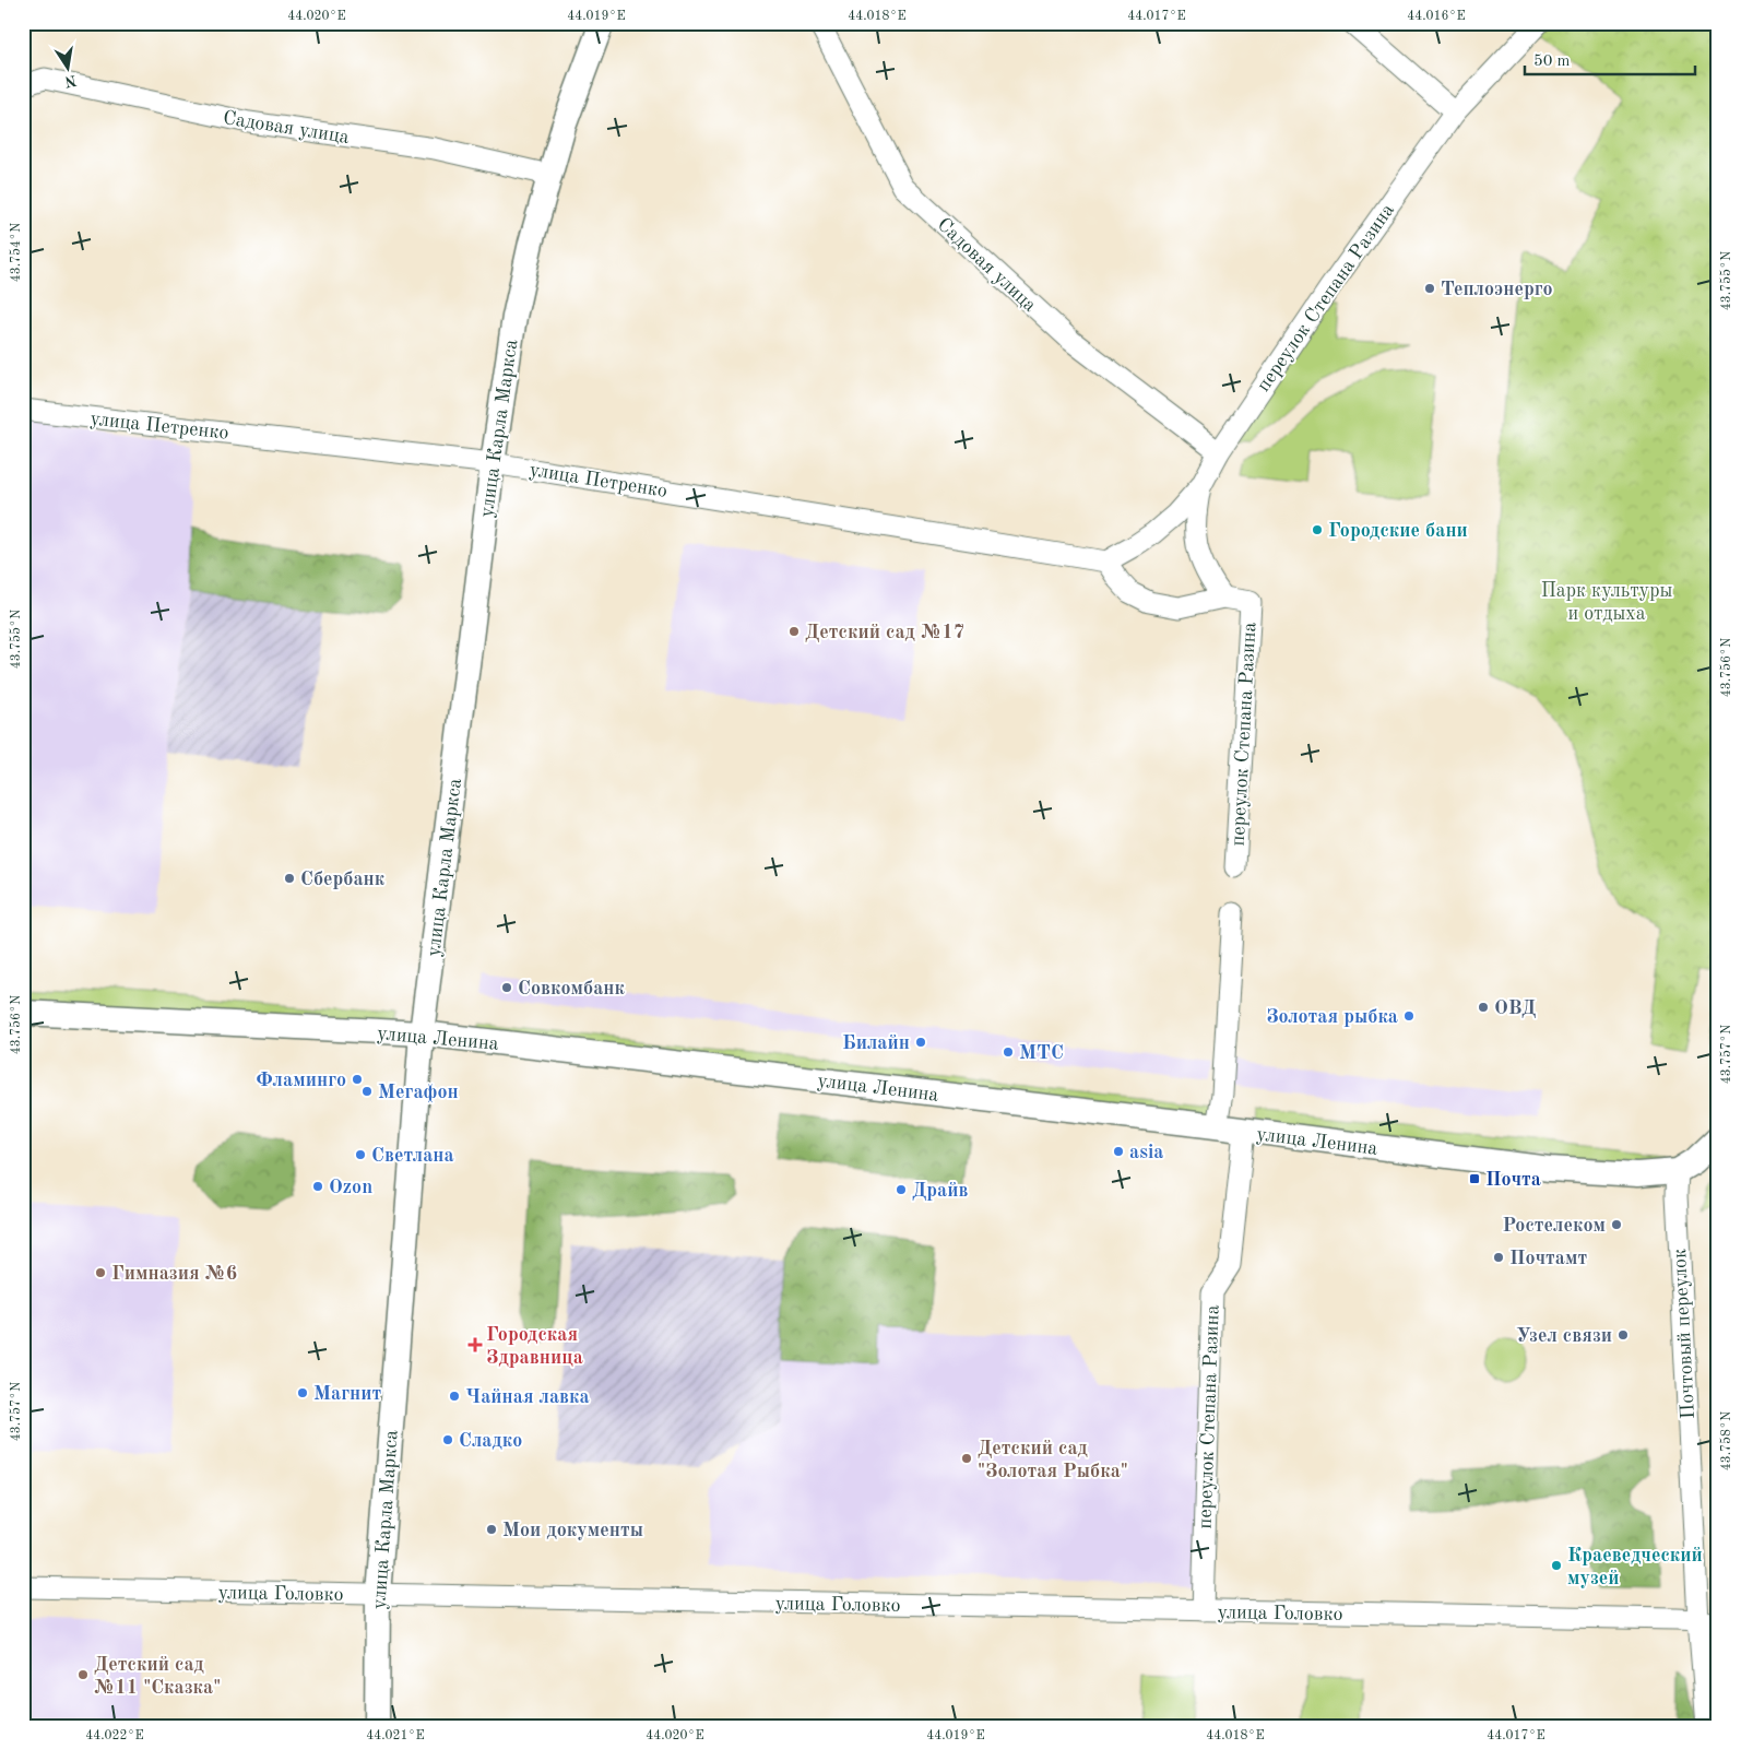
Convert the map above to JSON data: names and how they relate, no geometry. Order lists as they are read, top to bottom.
{
  "streets": {
    "street": [
      "Садовая улица",
      "переулок Степана Разина",
      "улица Петренко",
      "улица Карла Маркса",
      "улица Ленина",
      "Почтовый переулок",
      "улица Головко"
    ]
  },
  "crossings": [
    ["Садовая улица", "переулок Степана Разина"],
    ["Садовая улица", "улица Карла Маркса"],
    ["переулок Степана Разина", "улица Петренко"],
    ["переулок Степана Разина", "улица Ленина"],
    ["переулок Степана Разина", "улица Головко"],
    ["улица Петренко", "улица Карла Маркса"],
    ["улица Карла Маркса", "улица Ленина"],
    ["улица Карла Маркса", "улица Головко"],
    ["улица Ленина", "Почтовый переулок"],
    ["Почтовый переулок", "улица Головко"]
  ],
  "parks": ["Парк культуры и отдыха"],
  "places": {
    "other": [
      "Теплоэнерго",
      "Городские бани",
      "Детский сад №17",
      "Сбербанк",
      "Совкомбанк",
      "ОВД",
      "Золотая рыбка",
      "Билайн",
      "МТС",
      "Фламинго",
      "Мегафон",
      "asia",
      "Светлана",
      "Ozon",
      "Драйв",
      "Ростелеком",
      "Почтамт",
      "Гимназия №6",
      "Узел связи",
      "Магнит",
      "Чайная лавка",
      "Сладко",
      "Детский сад \"Золотая Рыбка\"",
      "Мои документы",
      "Краеведческий музей",
      "Детский сад №11 \"Сказка\""
    ],
    "transit": ["Почта"],
    "health": ["Городская Здравница"]
  },
  "scale_bar": "50 m",
  "north": "bottom",
  "coordinates": [
    "44.020°E",
    "44.019°E",
    "44.018°E",
    "44.017°E",
    "44.016°E",
    "43.754°N",
    "43.755°N",
    "43.756°N",
    "43.757°N",
    "43.758°N",
    "44.022°E",
    "44.021°E"
  ]
}
